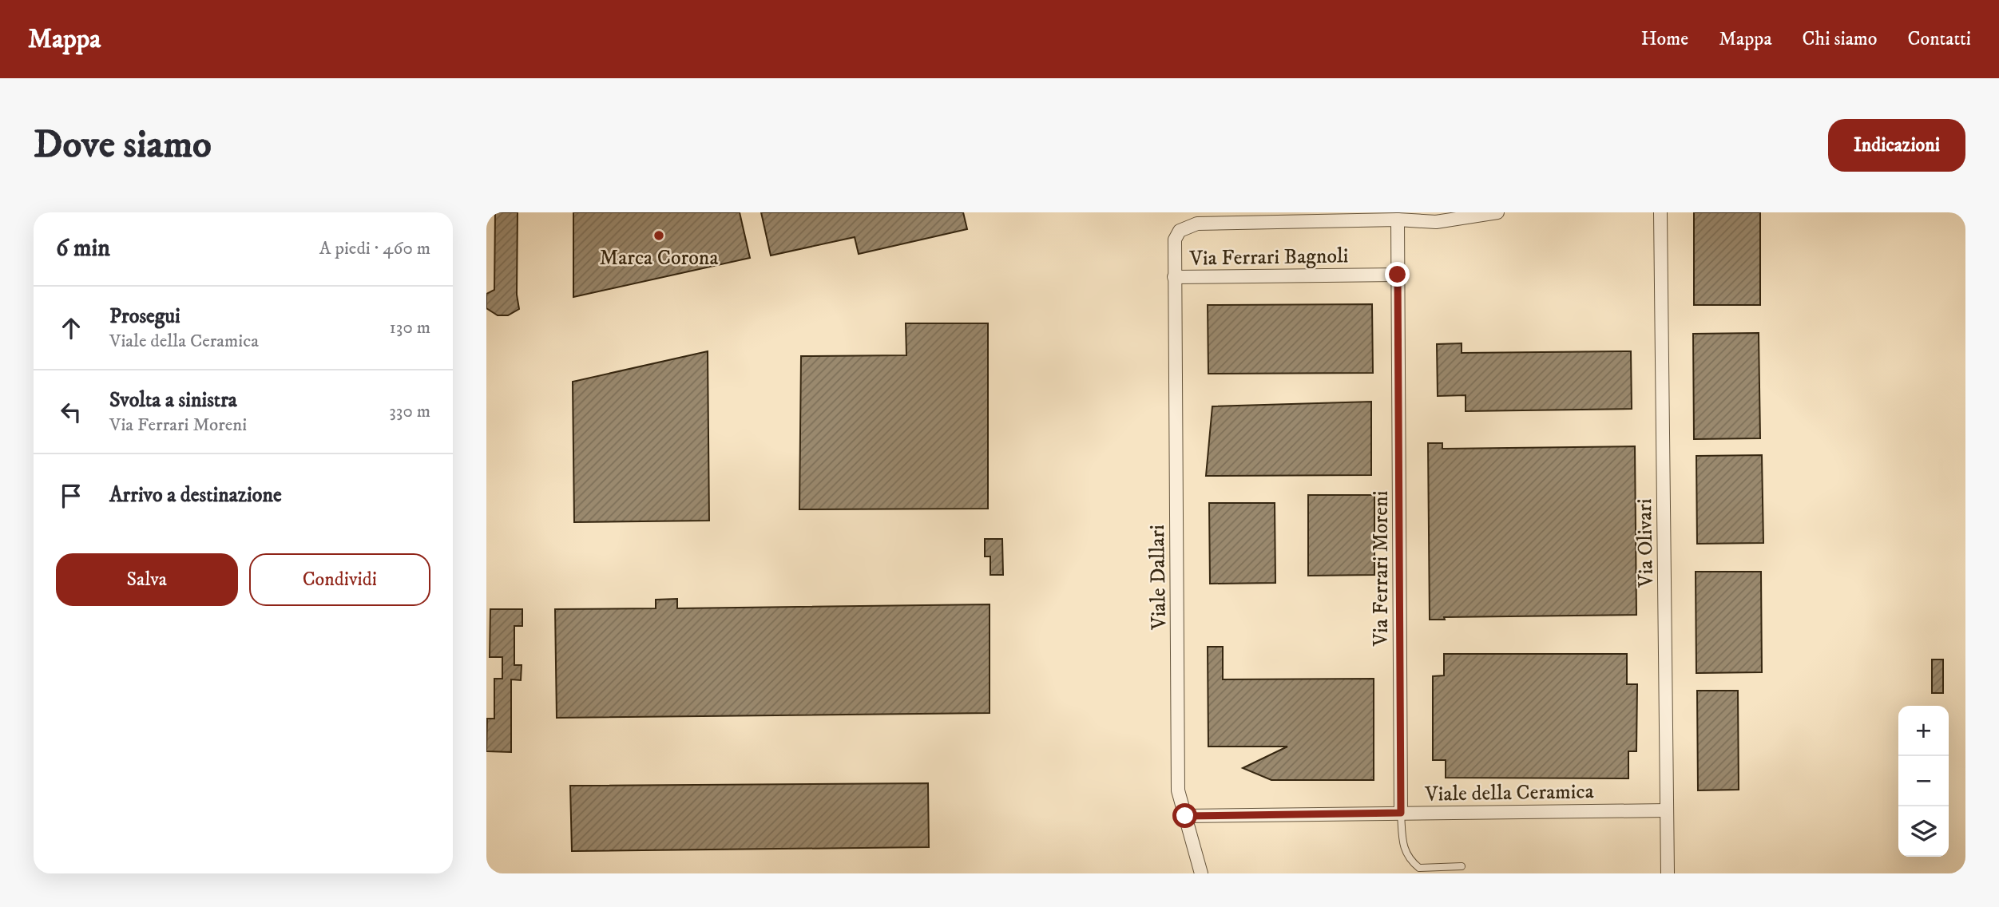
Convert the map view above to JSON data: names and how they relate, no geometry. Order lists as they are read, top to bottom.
{
  "streets": {
    "street": [
      "Via Ferrari Bagnoli",
      "Via Olivari",
      "Via Ferrari Moreni",
      "Viale Dallari",
      "Viale della Ceramica"
    ]
  },
  "crossings": [
    ["Via Ferrari Bagnoli", "Via Ferrari Moreni"],
    ["Via Ferrari Bagnoli", "Viale Dallari"],
    ["Via Olivari", "Viale della Ceramica"],
    ["Via Ferrari Moreni", "Viale della Ceramica"],
    ["Viale Dallari", "Viale della Ceramica"]
  ],
  "places": ["Marca Corona"],
  "page": {
    "header": "Mappa",
    "nav": [
      "Home",
      "Mappa",
      "Chi siamo",
      "Contatti"
    ],
    "buttons": [
      "Indicazioni",
      ["Salva", "Condividi"]
    ],
    "title": "Dove siamo",
    "heading": ["6 min", "A piedi · 460 m"],
    "list": [
      ["Prosegui", "Viale della Ceramica", "130 m"],
      ["Svolta a sinistra", "Via Ferrari Moreni", "330 m"],
      "Arrivo a destinazione"
    ],
    "map_buttons": ["+", "−"]
  }
}
